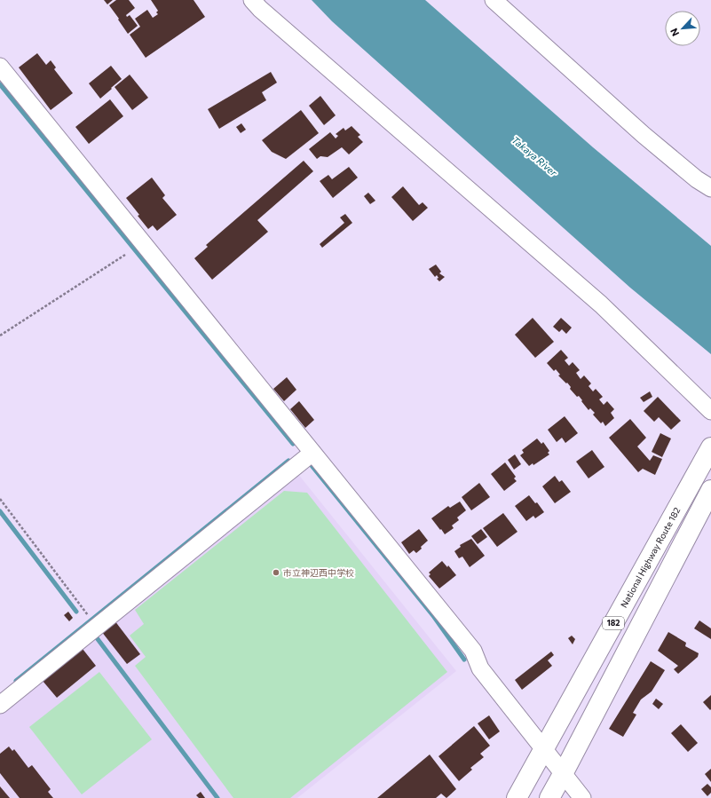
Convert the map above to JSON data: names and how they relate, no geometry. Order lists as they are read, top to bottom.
{
  "streets": {
    "highway": ["National Highway Route 182", "182"]
  },
  "water": ["Takaya River"],
  "places": ["市立神辺西中学校"],
  "north": "bottom left"
}
